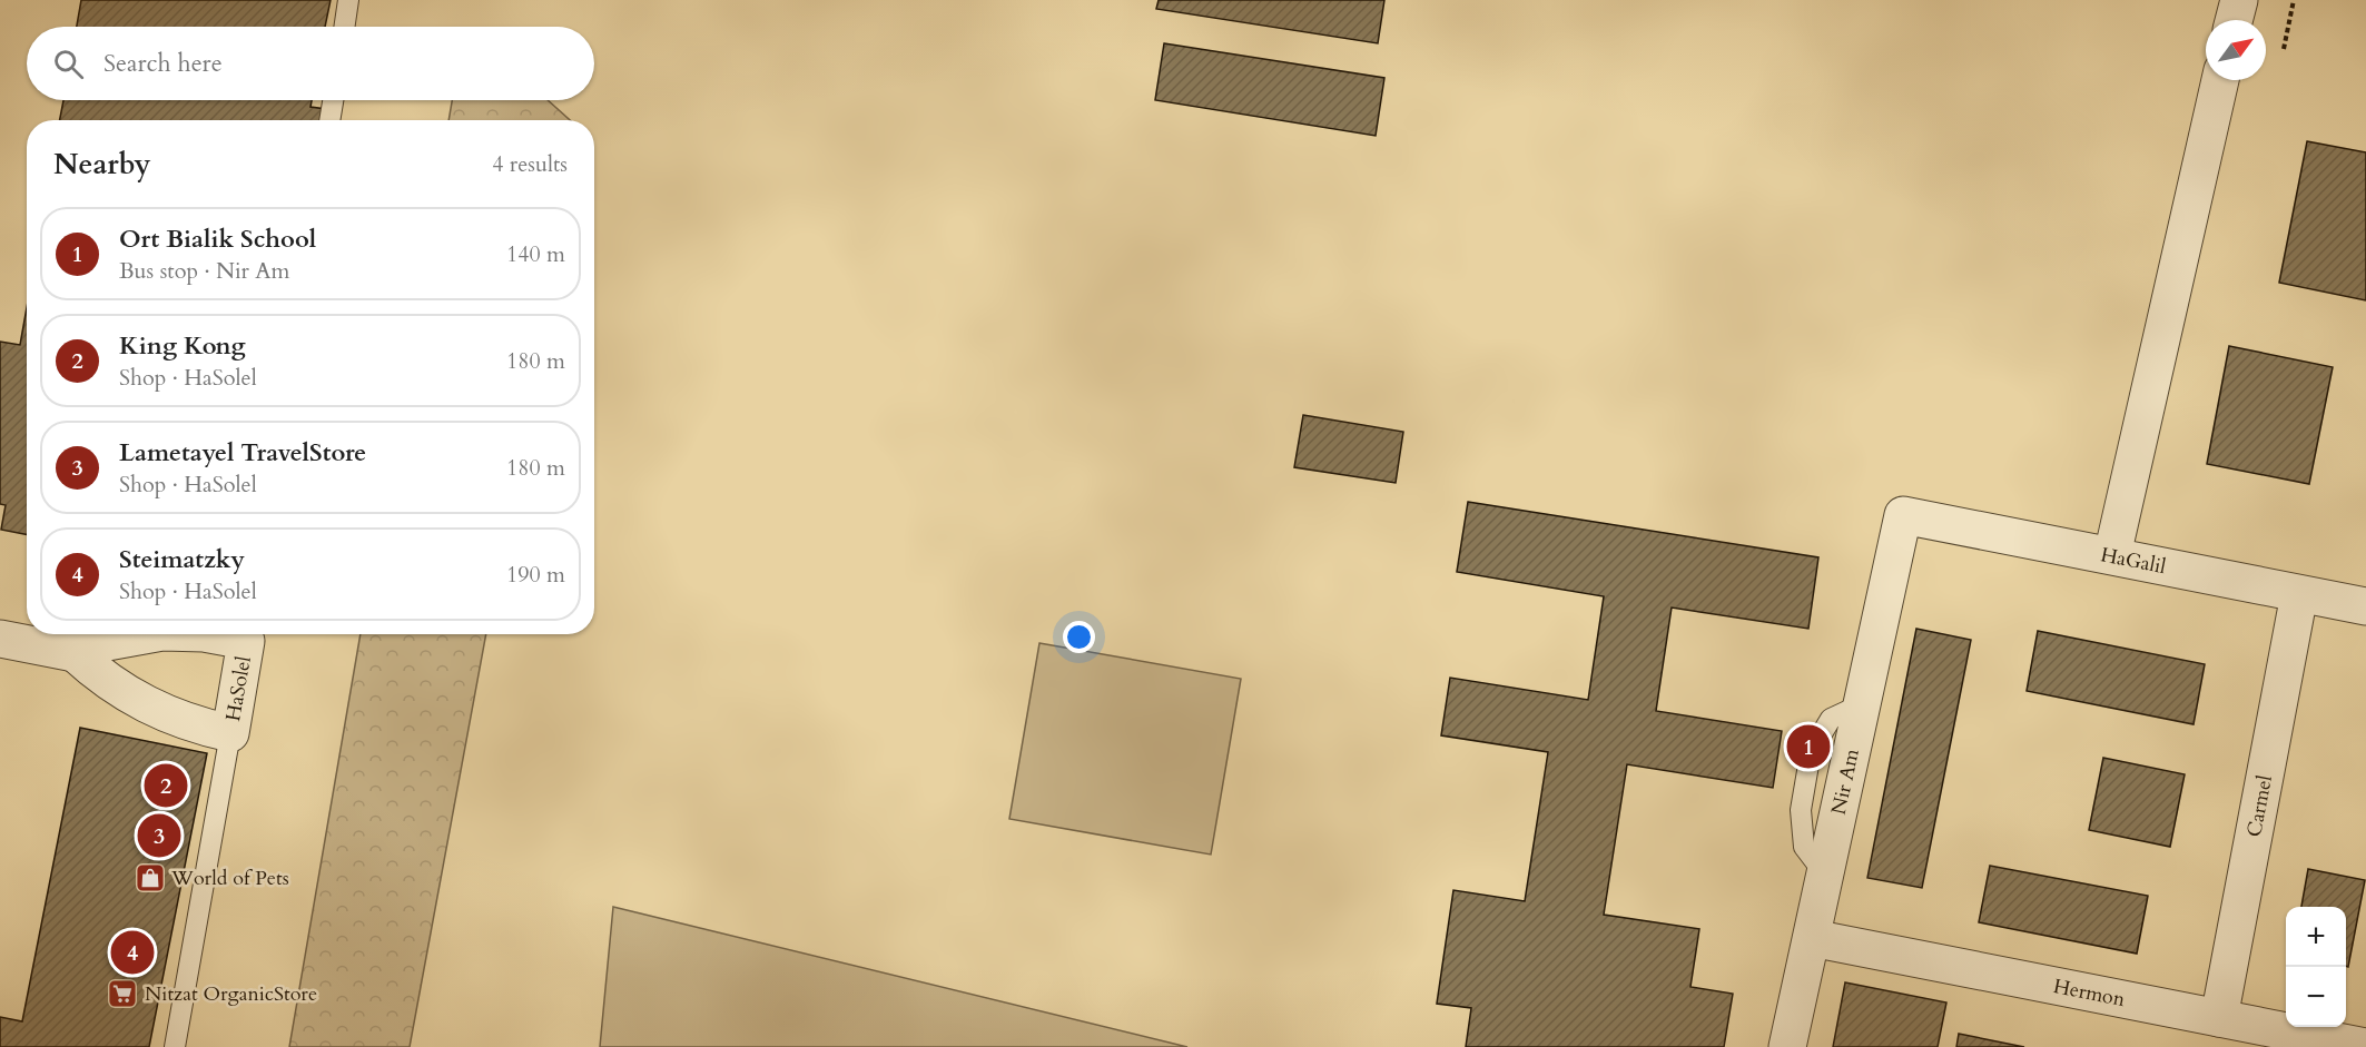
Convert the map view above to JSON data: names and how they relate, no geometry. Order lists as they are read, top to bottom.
{
  "streets": {
    "street": [
      "HaGalil",
      "HaSolel",
      "Nir Am",
      "Carmel",
      "Hermon"
    ]
  },
  "crossings": [
    ["HaGalil", "Nir Am"],
    ["HaGalil", "Carmel"],
    ["Nir Am", "Hermon"],
    ["Carmel", "Hermon"]
  ],
  "places": {
    "shop": ["World of Pets"],
    "supermarket": ["Nitzat OrganicStore"]
  },
  "north": "top right",
  "page": {
    "search": "Search here",
    "heading": ["Nearby", "4 results"],
    "list": [
      {
        "mark": "1",
        "name": "Ort Bialik School",
        "note": "Bus stop · Nir Am",
        "value": "140 m"
      },
      {
        "mark": "2",
        "name": "King Kong",
        "note": "Shop · HaSolel",
        "value": "180 m"
      },
      {
        "mark": "3",
        "name": "Lametayel TravelStore",
        "note": "Shop · HaSolel",
        "value": "180 m"
      },
      {
        "mark": "4",
        "name": "Steimatzky",
        "note": "Shop · HaSolel",
        "value": "190 m"
      }
    ],
    "pins": [
      "1",
      "2",
      "3",
      "4"
    ],
    "map_buttons": ["+", "−"]
  }
}
